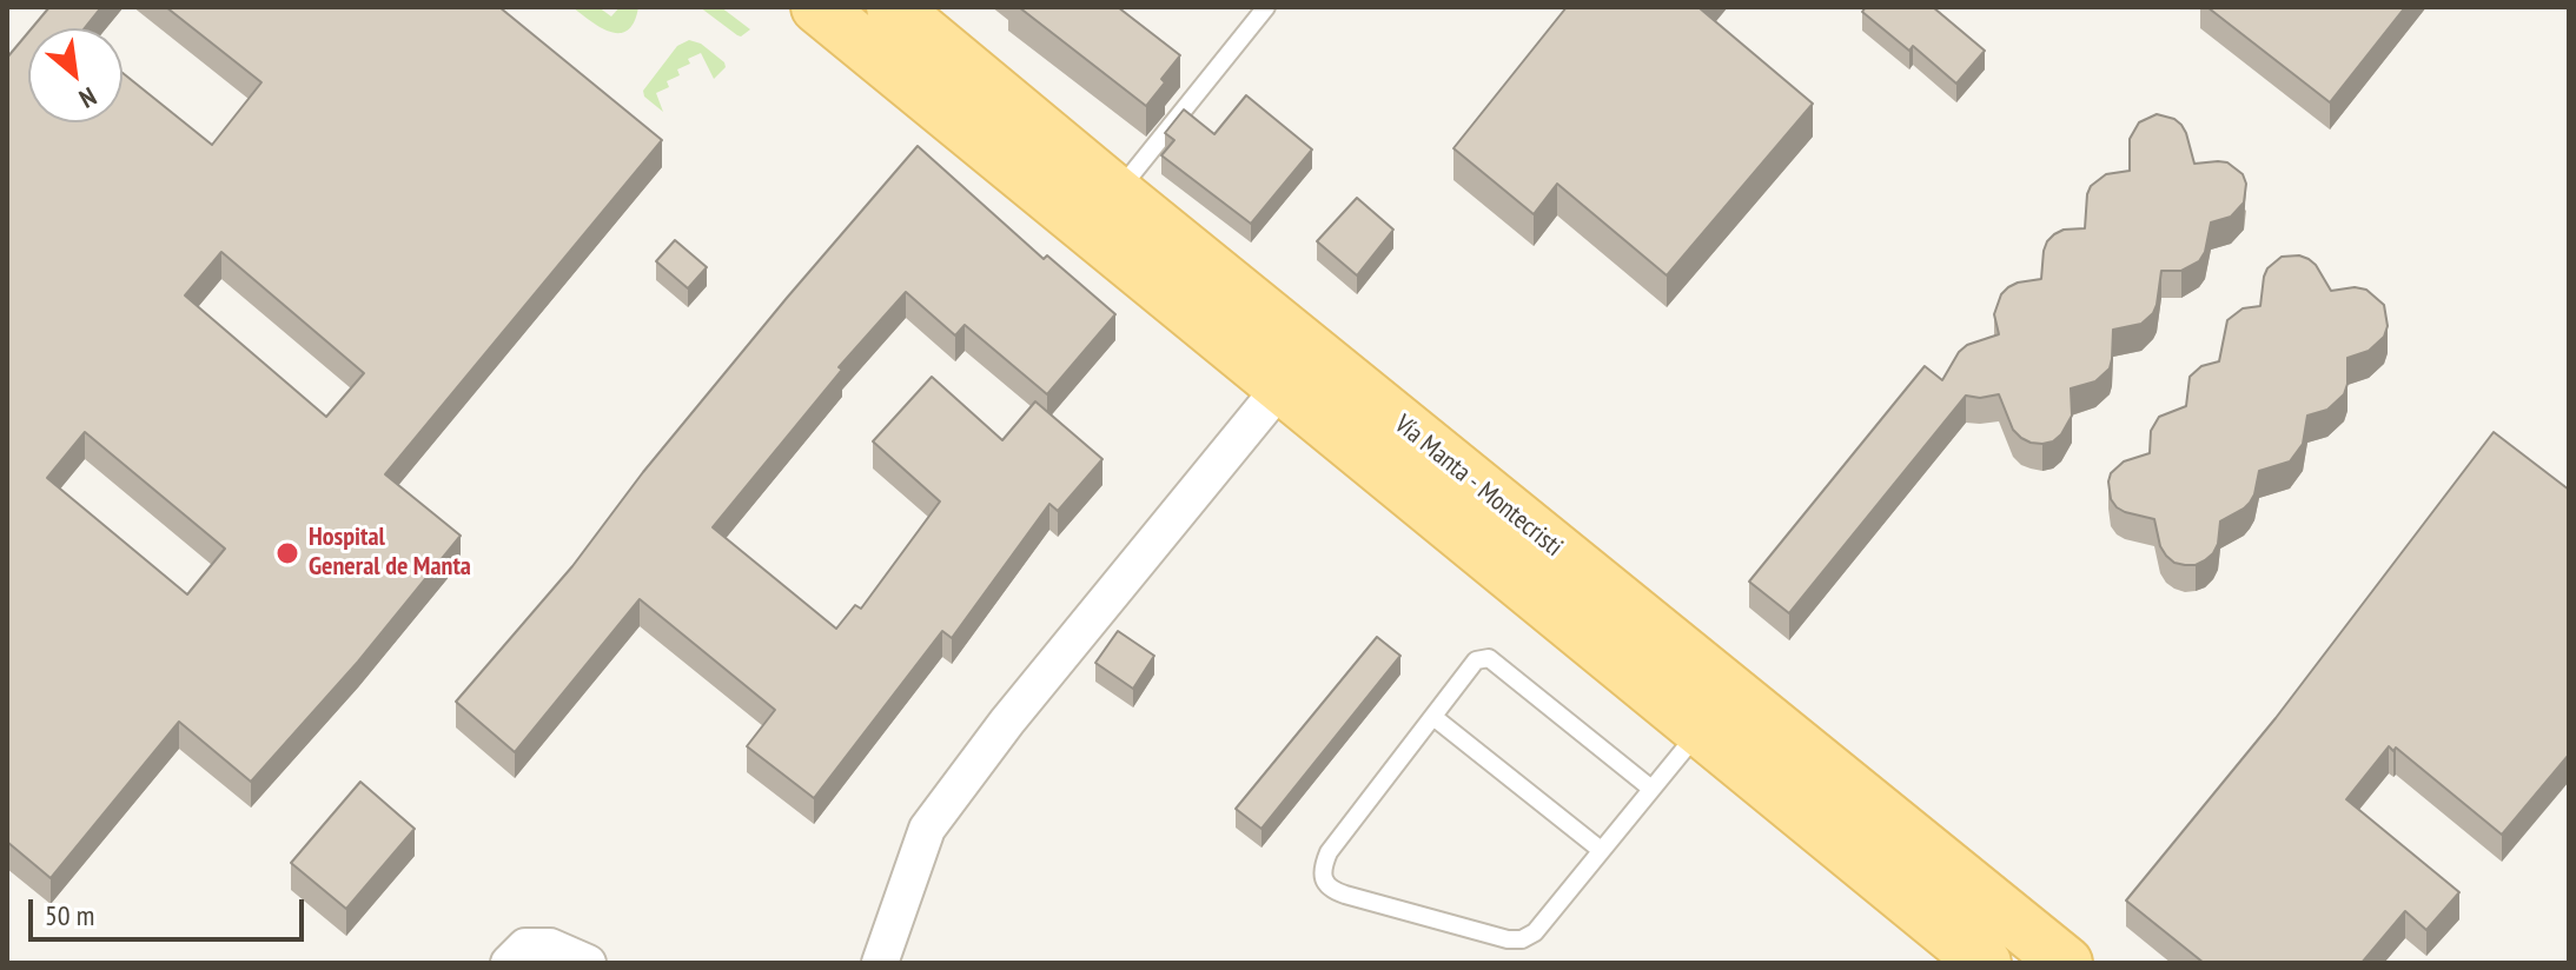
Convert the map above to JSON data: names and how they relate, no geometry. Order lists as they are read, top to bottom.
{
  "streets": {
    "main road": ["Vía Manta - Montecristi"]
  },
  "places": ["Hospital General de Manta"],
  "scale_bar": "50 m",
  "north": "bottom right"
}
